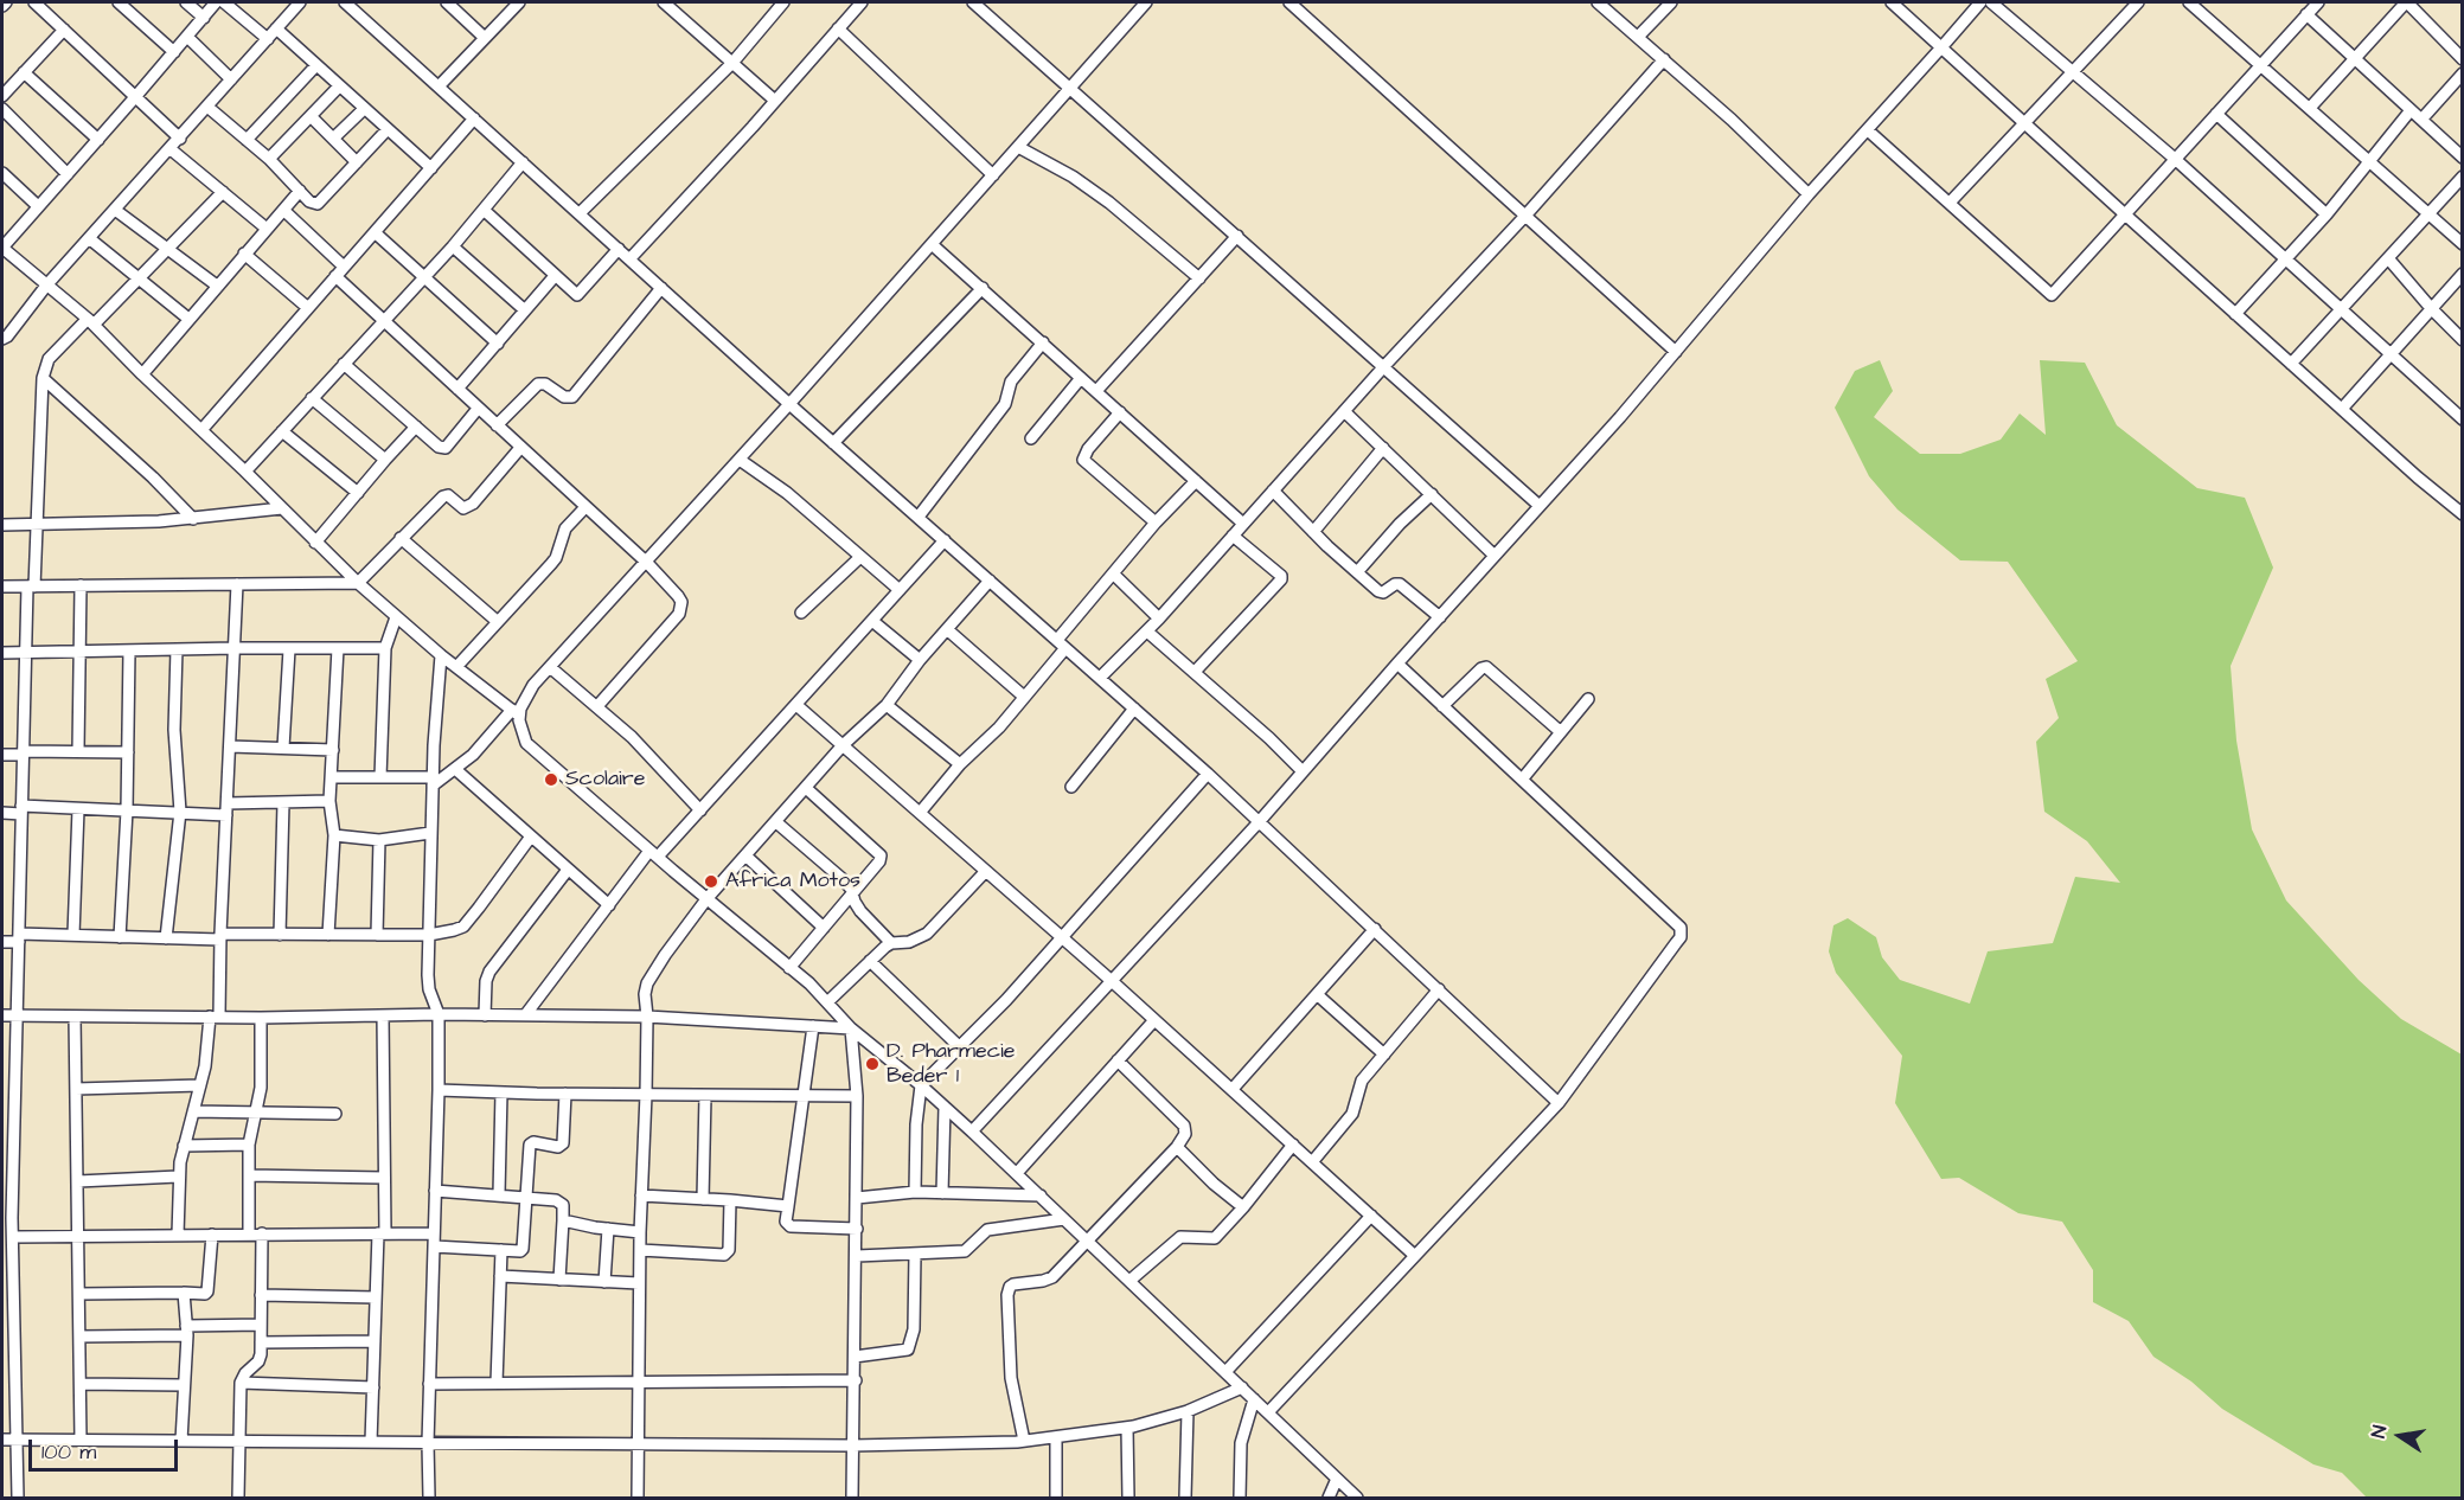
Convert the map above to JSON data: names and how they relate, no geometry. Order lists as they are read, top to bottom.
{
  "places": ["Scolaire", "Africa Motos", "D. Pharmecie Beder 1"],
  "scale_bar": "100 m",
  "north": "left"
}
